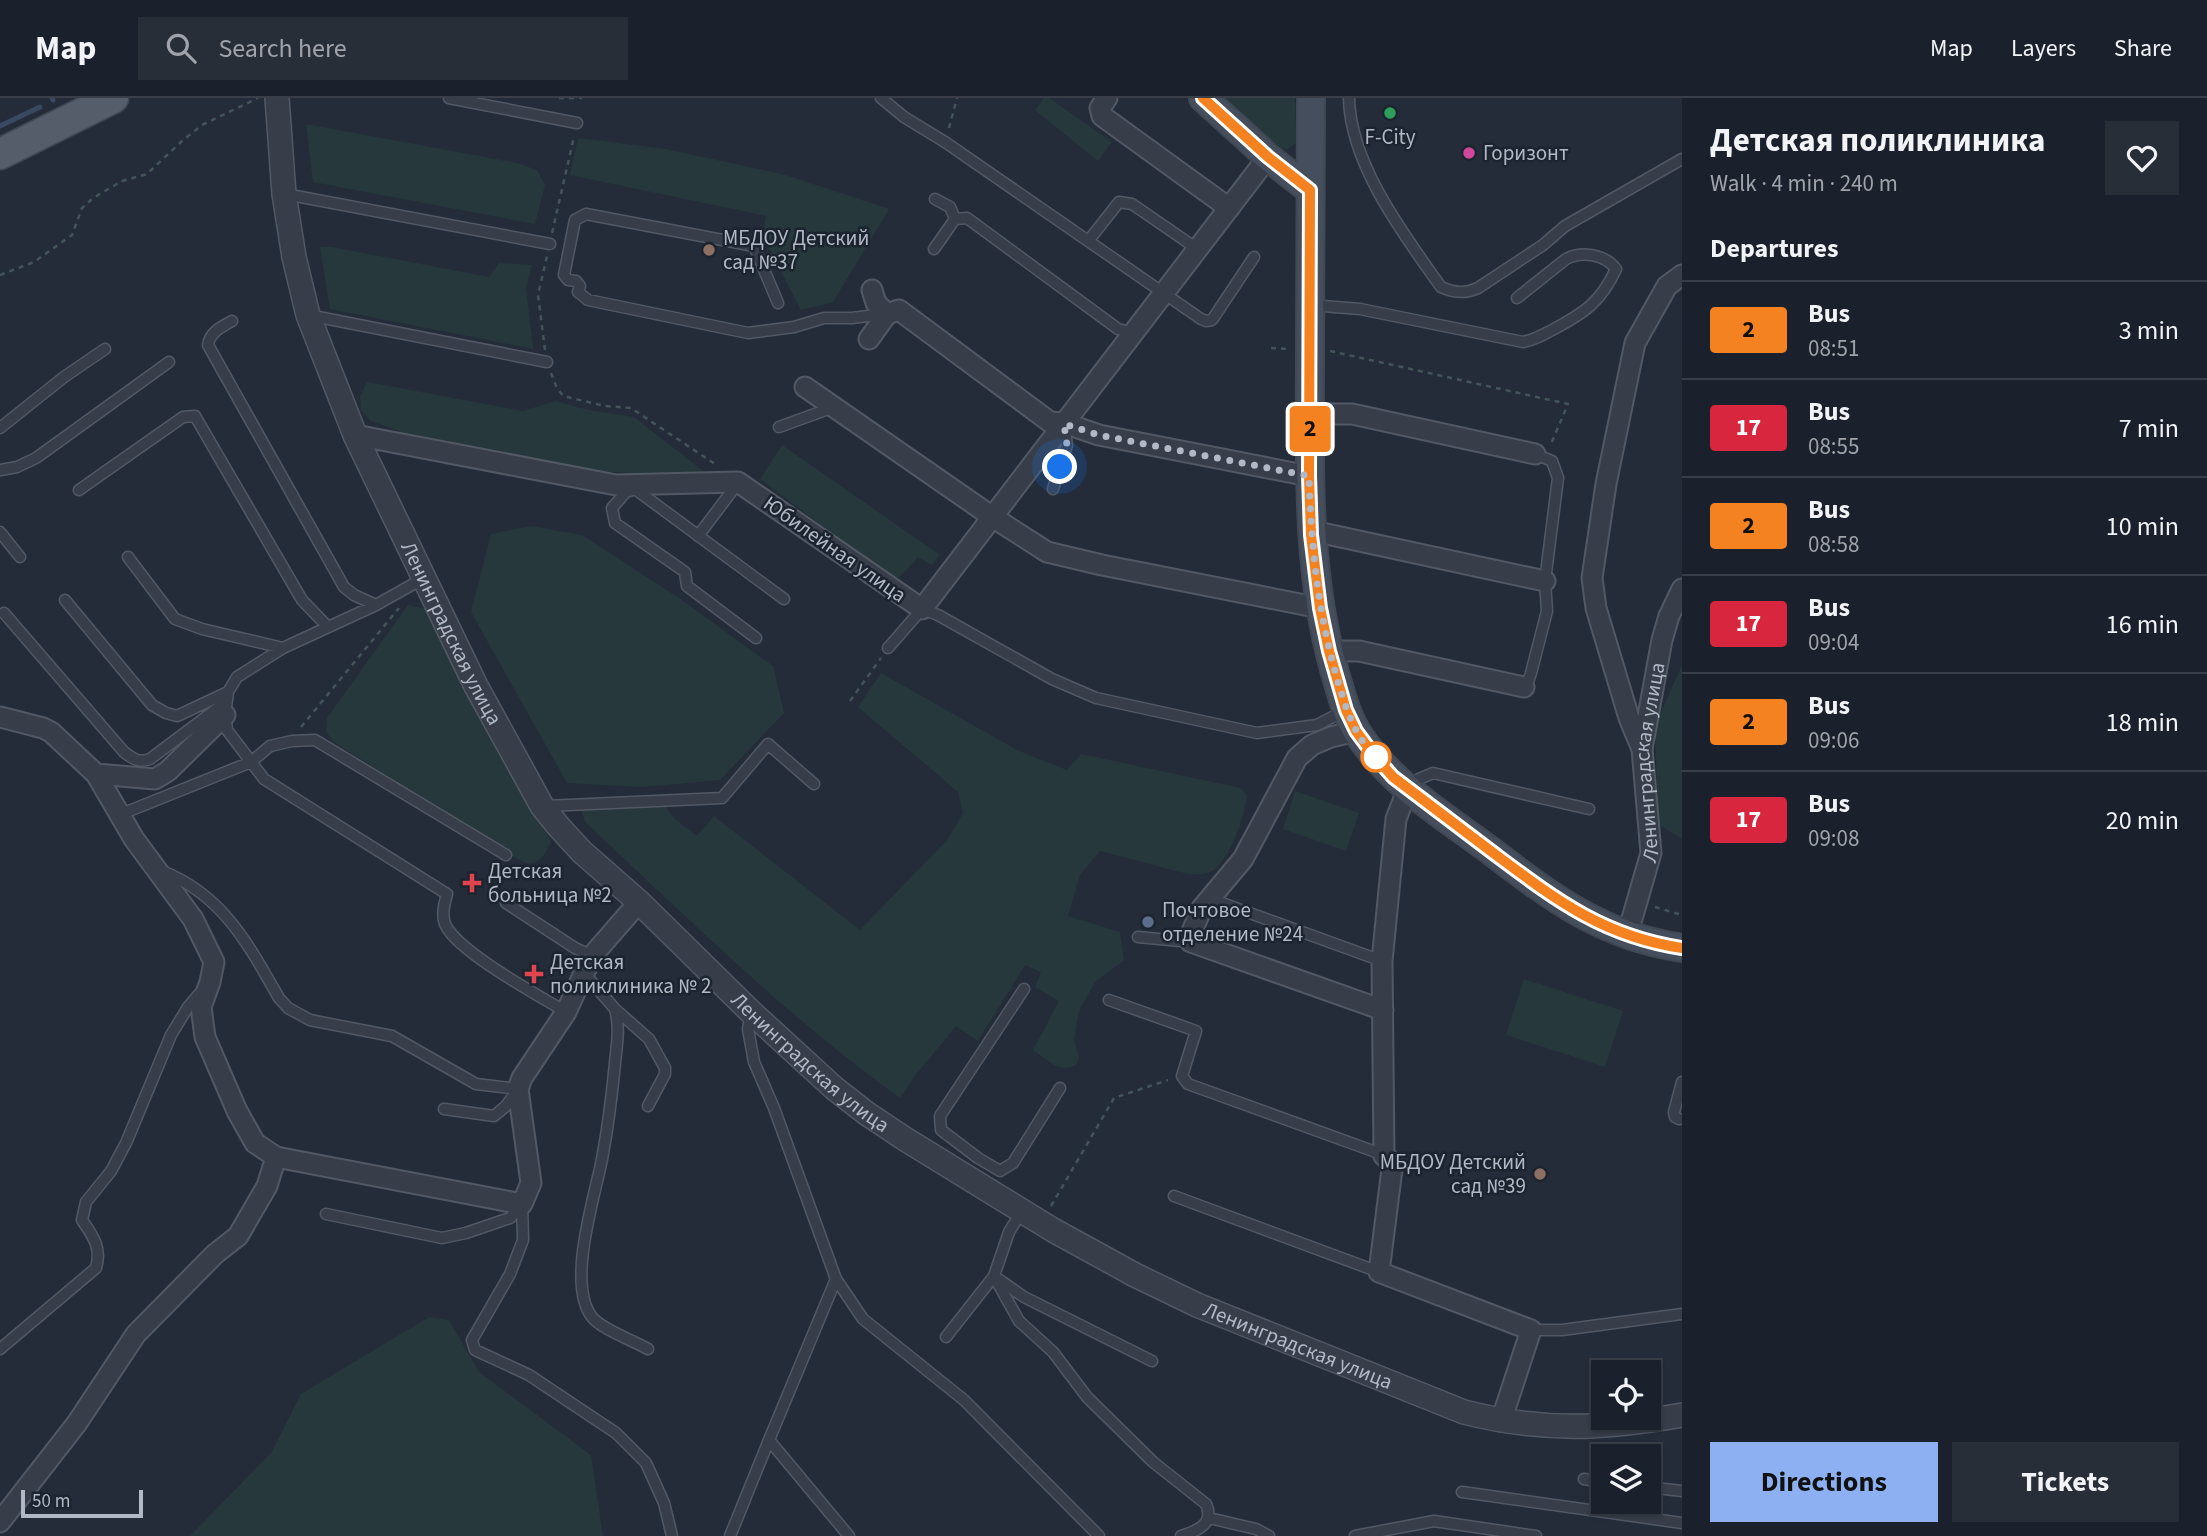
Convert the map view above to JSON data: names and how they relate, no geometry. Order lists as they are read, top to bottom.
{
  "streets": {
    "street": ["Юбилейная улица", "Ленинградская улица"]
  },
  "places": {
    "other": [
      "F-City",
      "Горизонт",
      "МБДОУ Детский сад №37",
      "Почтовое отделение №24",
      "МБДОУ Детский сад №39"
    ],
    "health": ["Детская больница №2", "Детская поликлиника № 2"]
  },
  "lines": ["bus line 2"],
  "scale_bar": "50 m",
  "page": {
    "header": "Map",
    "search": "Search here",
    "nav": ["Map", "Layers", "Share"],
    "on_map": "2",
    "heading": [
      ["Детская поликлиника", "Walk · 4 min · 240 m"],
      "Departures"
    ],
    "list": [
      {
        "mark": "2",
        "name": "Bus",
        "note": "08:51",
        "value": "3 min"
      },
      {
        "mark": "17",
        "name": "Bus",
        "note": "08:55",
        "value": "7 min"
      },
      {
        "mark": "2",
        "name": "Bus",
        "note": "08:58",
        "value": "10 min"
      },
      {
        "mark": "17",
        "name": "Bus",
        "note": "09:04",
        "value": "16 min"
      },
      {
        "mark": "2",
        "name": "Bus",
        "note": "09:06",
        "value": "18 min"
      },
      {
        "mark": "17",
        "name": "Bus",
        "note": "09:08",
        "value": "20 min"
      }
    ],
    "buttons": ["Directions", "Tickets"],
    "scale": "50 m"
  }
}
